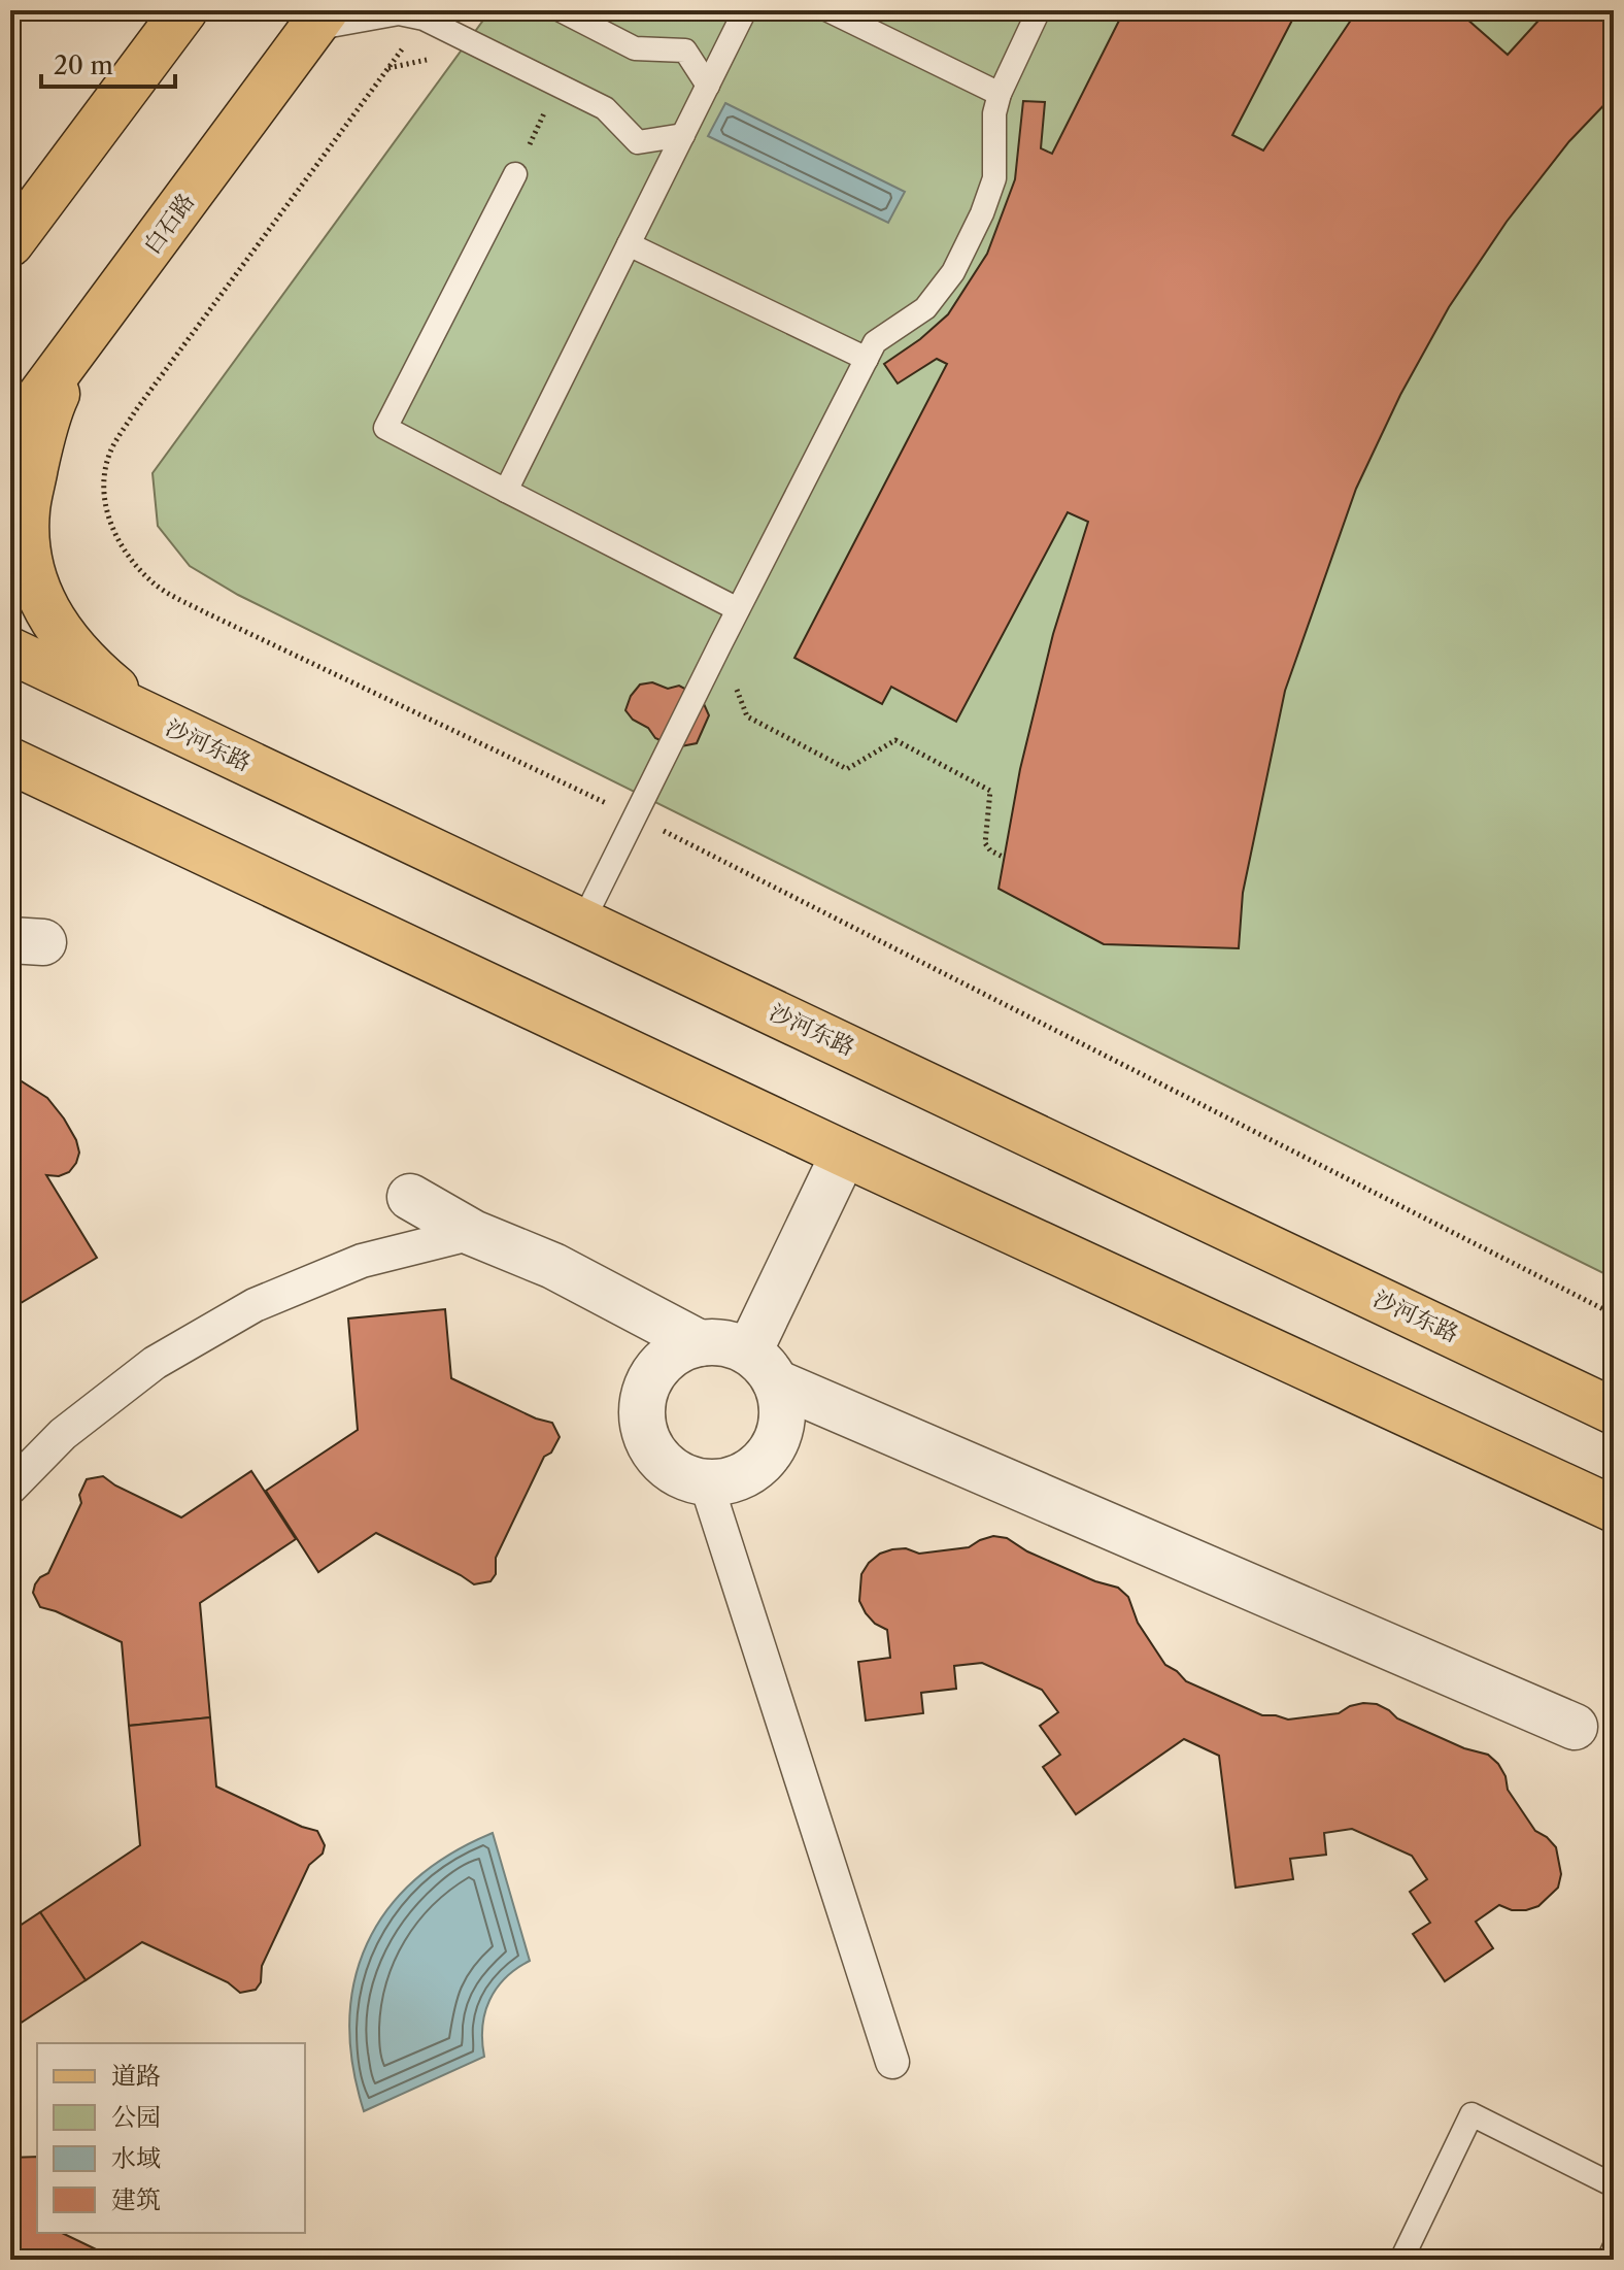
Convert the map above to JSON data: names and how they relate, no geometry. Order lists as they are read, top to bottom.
{
  "streets": {
    "main road": ["白石路", "沙河东路"]
  },
  "legend": [
    "道路",
    "公园",
    "水域",
    "建筑"
  ],
  "scale_bar": "20 m"
}
